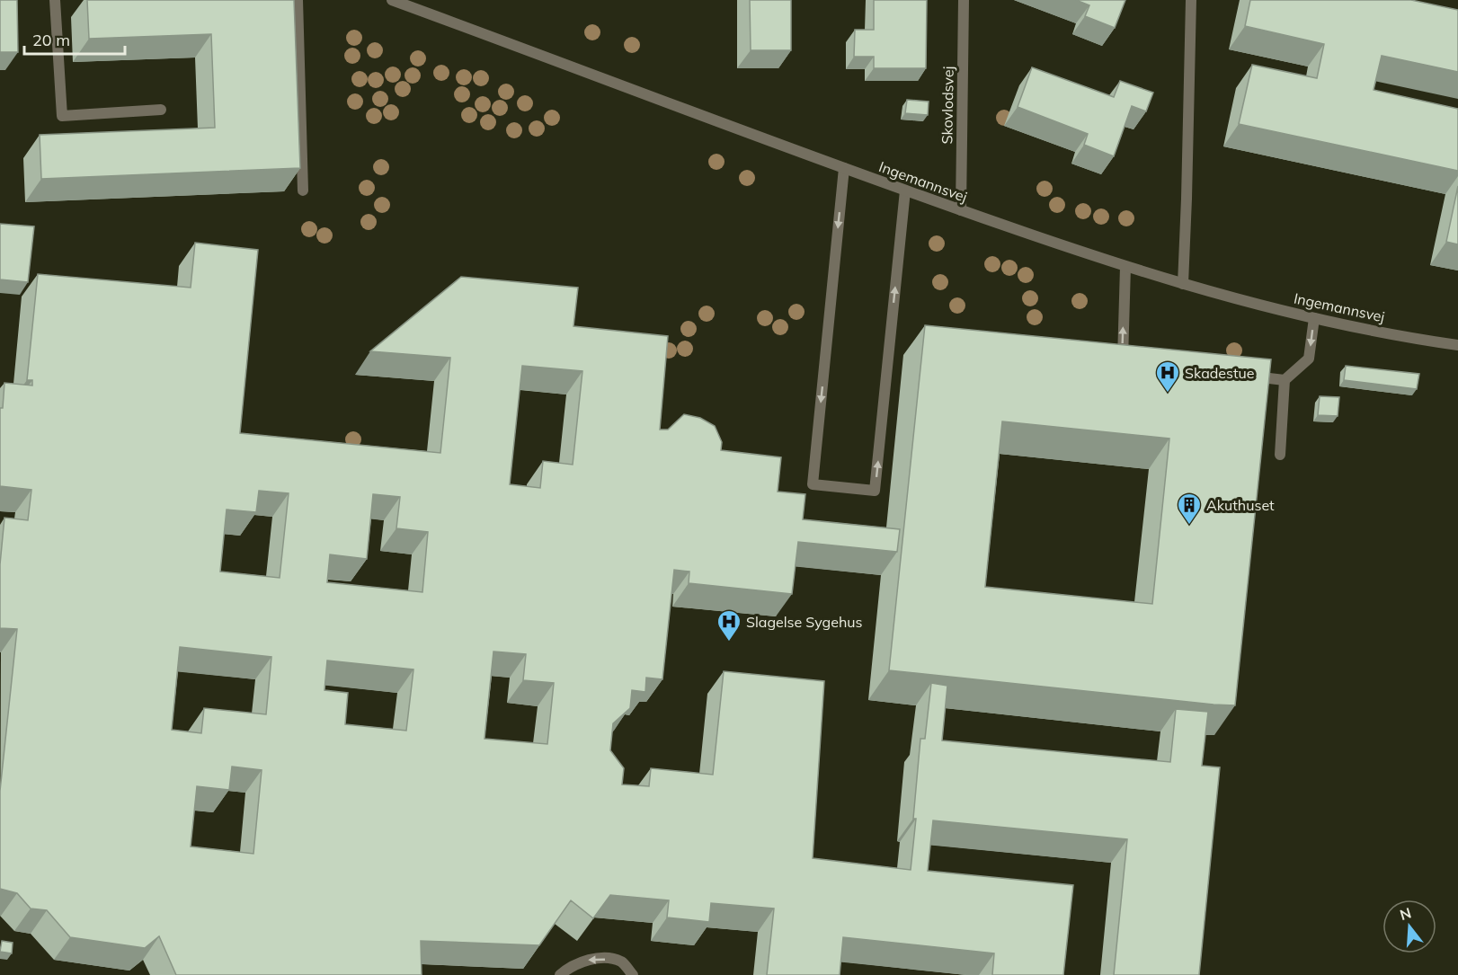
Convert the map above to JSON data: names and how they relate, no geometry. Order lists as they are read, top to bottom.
{
  "streets": {
    "street": ["Skovlodsvej", "Ingemannsvej"]
  },
  "crossings": [
    ["Skovlodsvej", "Ingemannsvej"]
  ],
  "places": {
    "hospital": ["Skadestue", "Slagelse Sygehus"],
    "building": ["Akuthuset"]
  },
  "scale_bar": "20 m",
  "north": "top"
}
